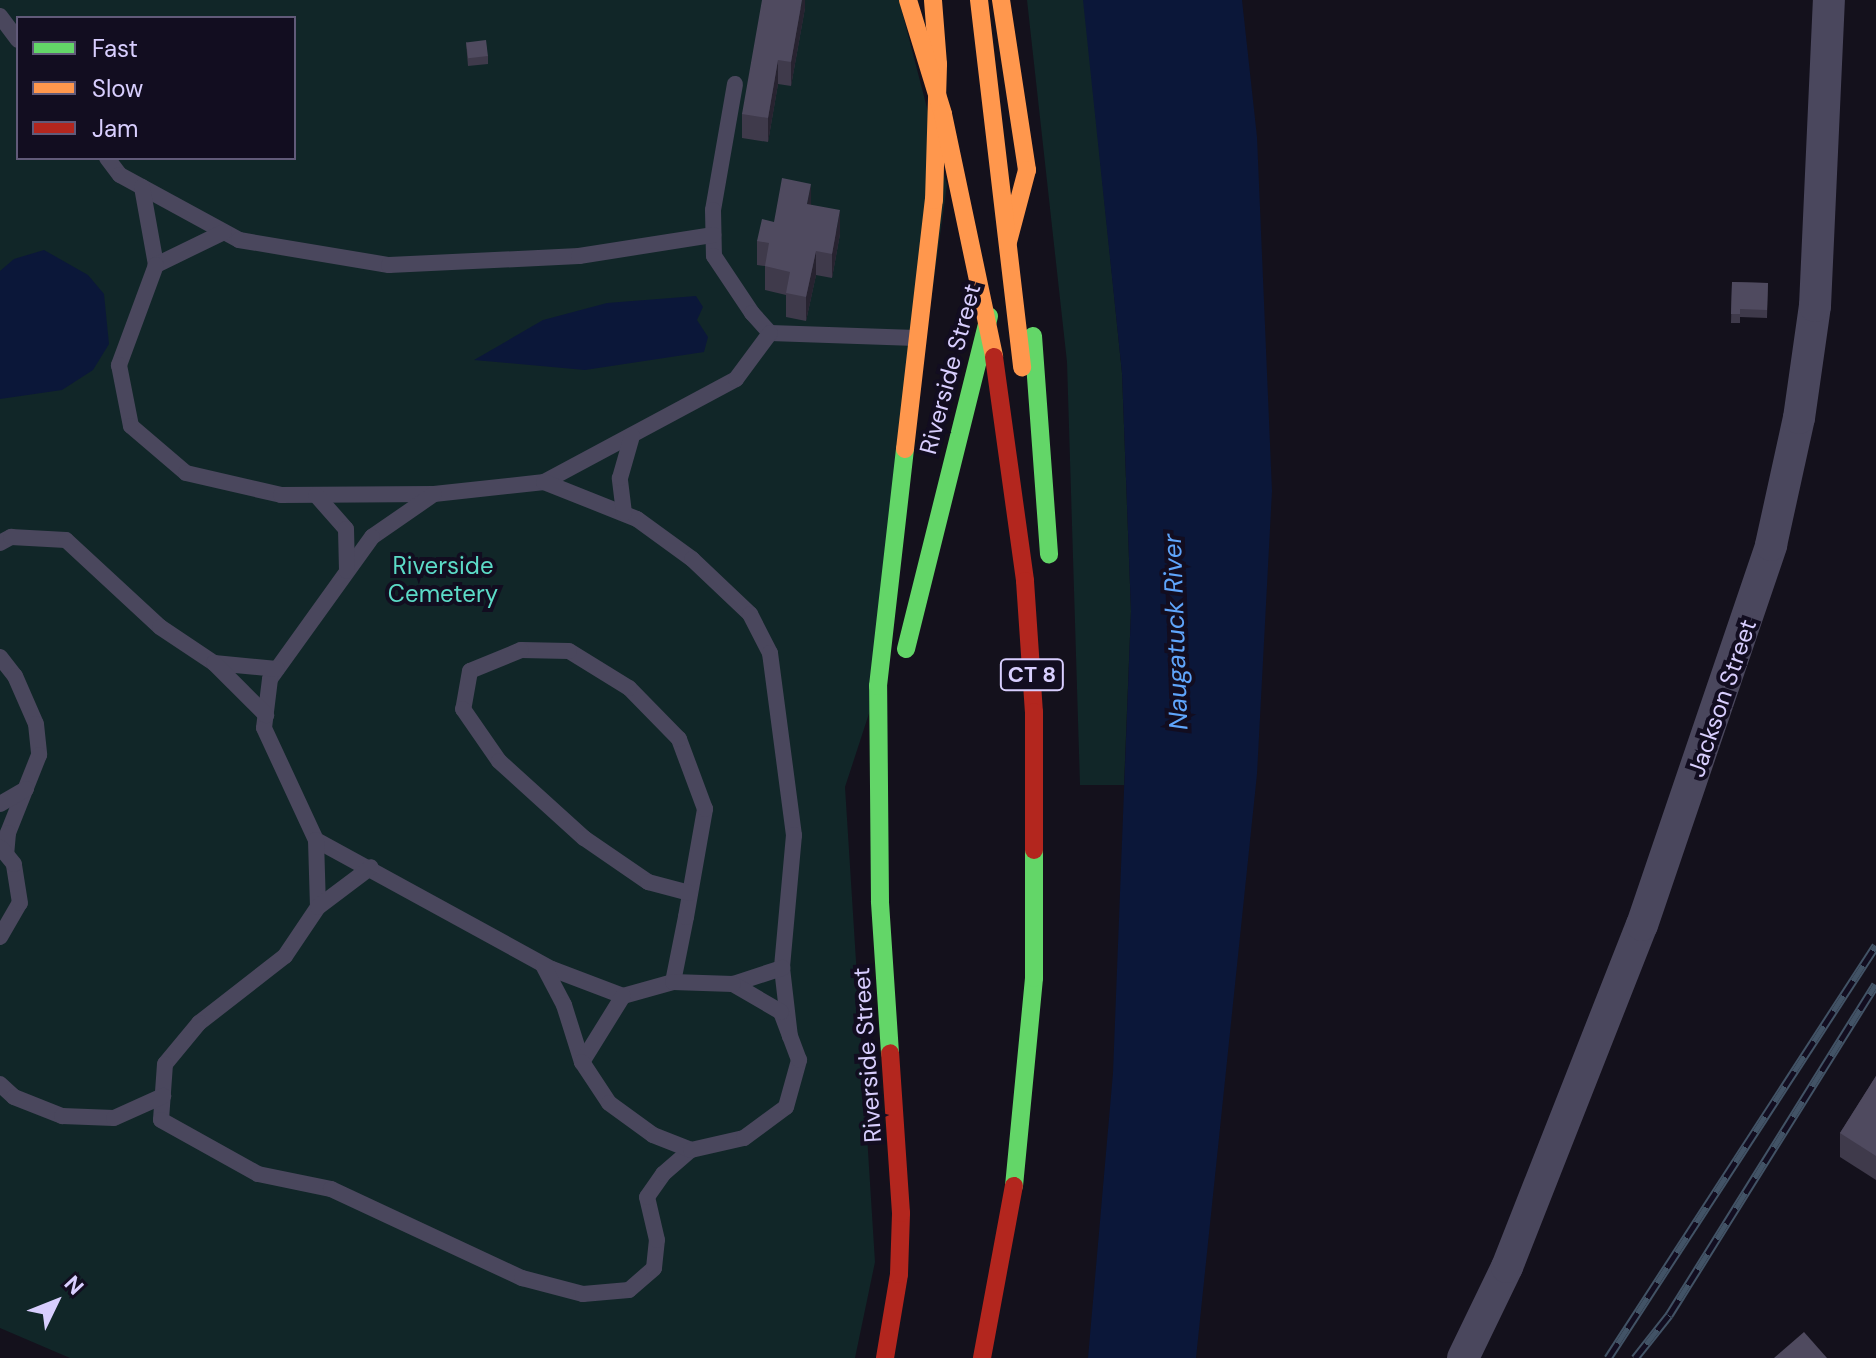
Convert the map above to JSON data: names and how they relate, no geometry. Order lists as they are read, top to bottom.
{
  "streets": {
    "main road": ["Riverside Street", "CT 8"],
    "street": ["Jackson Street"]
  },
  "water": ["Naugatuck River"],
  "parks": ["Riverside Cemetery"],
  "legend": ["Fast", "Slow", "Jam"],
  "north": "top right"
}
